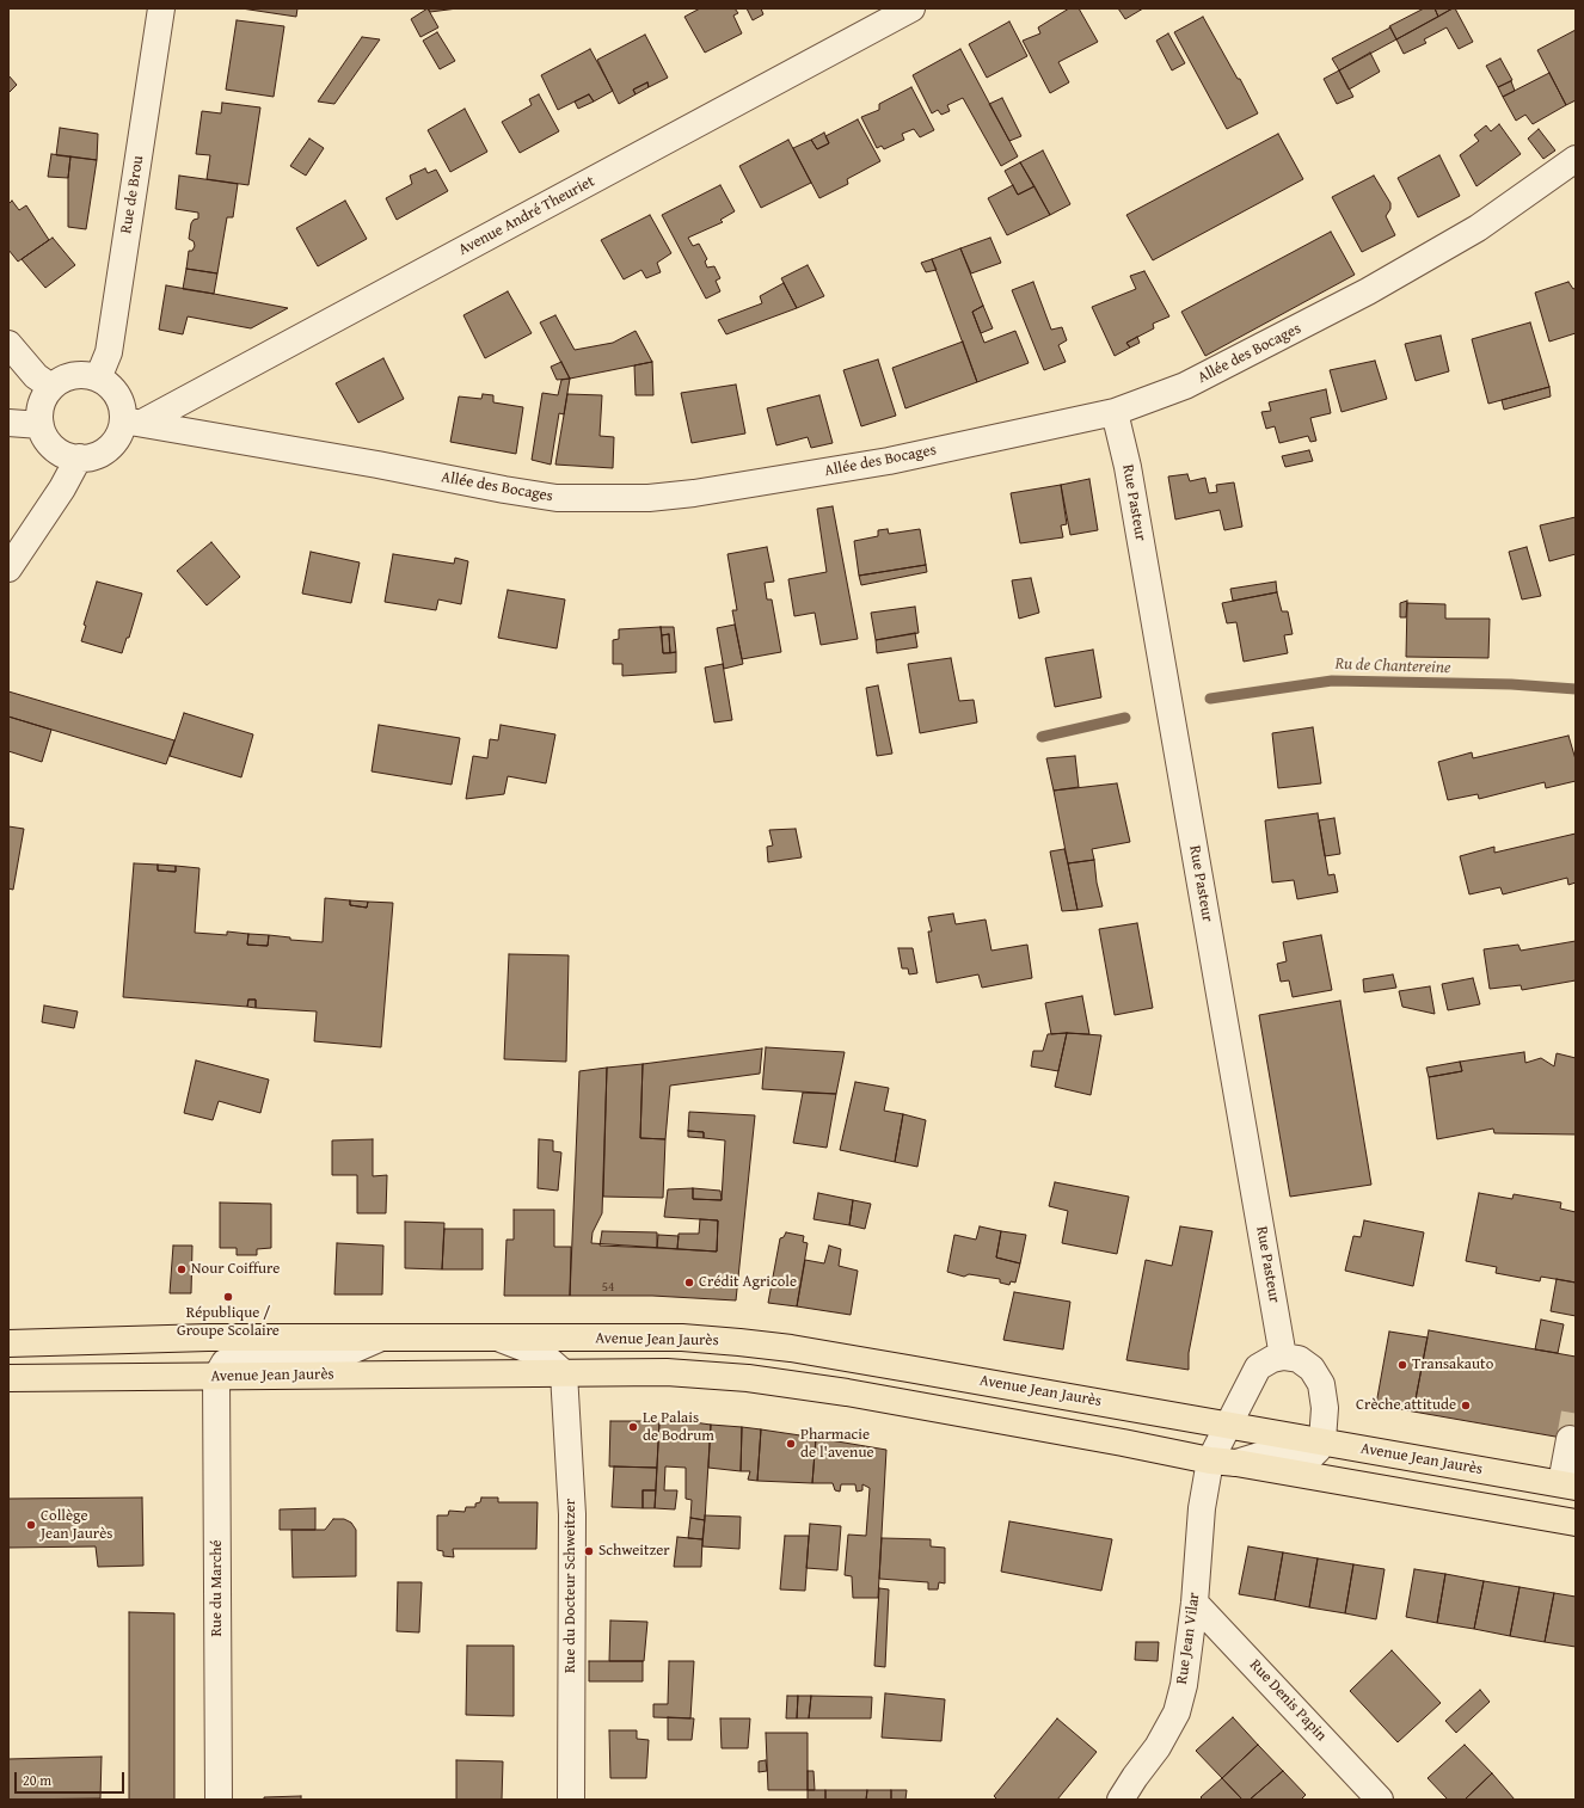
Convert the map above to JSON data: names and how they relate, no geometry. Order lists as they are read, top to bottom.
{
  "streets": {
    "main road": ["Avenue Jean Jaurès"],
    "street": [
      "Rue de Brou",
      "Avenue André Theuriet",
      "Allée des Bocages",
      "Rue Pasteur",
      "Rue du Docteur Schweitzer",
      "Rue du Marché",
      "Rue Jean Vilar",
      "Rue Denis Papin"
    ]
  },
  "crossings": [
    ["Rue de Brou", "Avenue André Theuriet"],
    ["Rue de Brou", "Allée des Bocages"],
    ["Avenue André Theuriet", "Allée des Bocages"],
    ["Allée des Bocages", "Rue Pasteur"],
    ["Rue Pasteur", "Rue Jean Vilar"],
    ["Avenue Jean Jaurès", "Rue du Docteur Schweitzer"],
    ["Avenue Jean Jaurès", "Rue du Marché"],
    ["Avenue Jean Jaurès", "Rue Jean Vilar"],
    ["Rue Jean Vilar", "Rue Denis Papin"]
  ],
  "water": ["Ru de Chantereine"],
  "places": [
    "Nour Coiffure",
    "Crédit Agricole",
    "République / Groupe Scolaire",
    "Transakauto",
    "Crèche attitude",
    "Le Palais de Bodrum",
    "Pharmacie de l'avenue",
    "Collège Jean Jaurès",
    "Schweitzer"
  ],
  "house_numbers": ["54"],
  "scale_bar": "20 m"
}
